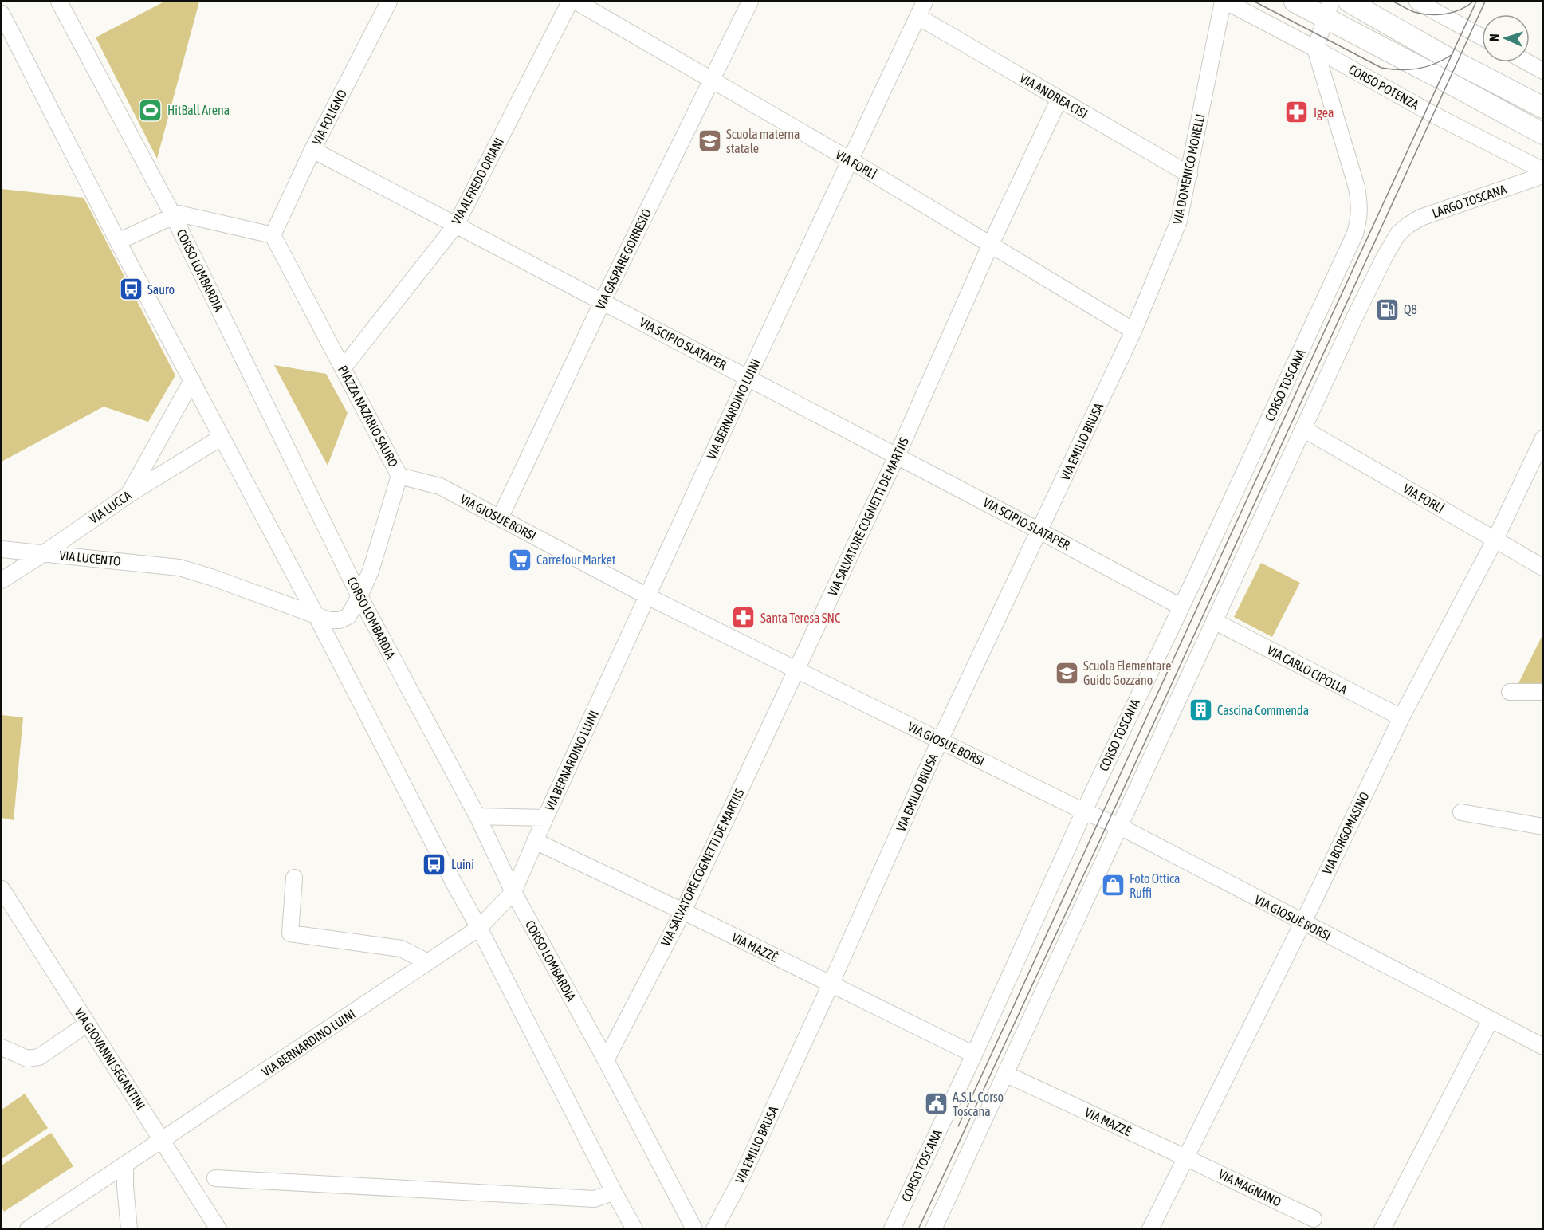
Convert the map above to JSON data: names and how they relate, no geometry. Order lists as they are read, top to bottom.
{
  "streets": {
    "street": [
      "CORSO POTENZA",
      "VIA ANDREA CISI",
      "VIA FOLIGNO",
      "VIA FORLÌ",
      "VIA DOMENICO MORELLI",
      "VIA ALFREDO ORIANI",
      "LARGO TOSCANA",
      "VIA GASPARE GORRESIO",
      "CORSO LOMBARDIA",
      "VIA SCIPIO SLATAPER",
      "CORSO TOSCANA",
      "VIA BERNARDINO LUINI",
      "PIAZZA NAZARIO SAURO",
      "VIA EMILIO BRUSA",
      "VIA LUCCA",
      "VIA SALVATORE COGNETTI DE MARTIIS",
      "VIA GIOSUÈ BORSI",
      "VIA LUCENTO",
      "VIA CARLO CIPOLLA",
      "VIA BORGOMASINO",
      "VIA MAZZÈ",
      "VIA GIOVANNI SEGANTINI",
      "VIA MAGNANO"
    ]
  },
  "crossings": [
    ["CORSO POTENZA", "VIA DOMENICO MORELLI"],
    ["CORSO POTENZA", "LARGO TOSCANA"],
    ["CORSO POTENZA", "CORSO TOSCANA"],
    ["VIA ANDREA CISI", "VIA DOMENICO MORELLI"],
    ["VIA ANDREA CISI", "VIA BERNARDINO LUINI"],
    ["VIA ANDREA CISI", "VIA SALVATORE COGNETTI DE MARTIIS"],
    ["VIA FOLIGNO", "VIA SCIPIO SLATAPER"],
    ["VIA FOLIGNO", "PIAZZA NAZARIO SAURO"],
    ["VIA FORLÌ", "VIA DOMENICO MORELLI"],
    ["VIA FORLÌ", "LARGO TOSCANA"],
    ["VIA FORLÌ", "VIA GASPARE GORRESIO"],
    ["VIA FORLÌ", "VIA BERNARDINO LUINI"],
    ["VIA FORLÌ", "VIA EMILIO BRUSA"],
    ["VIA FORLÌ", "VIA SALVATORE COGNETTI DE MARTIIS"],
    ["VIA FORLÌ", "VIA BORGOMASINO"],
    ["VIA DOMENICO MORELLI", "VIA EMILIO BRUSA"],
    ["VIA ALFREDO ORIANI", "VIA SCIPIO SLATAPER"],
    ["VIA ALFREDO ORIANI", "PIAZZA NAZARIO SAURO"],
    ["VIA GASPARE GORRESIO", "VIA SCIPIO SLATAPER"],
    ["VIA GASPARE GORRESIO", "VIA GIOSUÈ BORSI"],
    ["CORSO LOMBARDIA", "VIA BERNARDINO LUINI"],
    ["CORSO LOMBARDIA", "PIAZZA NAZARIO SAURO"],
    ["CORSO LOMBARDIA", "VIA SALVATORE COGNETTI DE MARTIIS"],
    ["VIA SCIPIO SLATAPER", "CORSO TOSCANA"],
    ["VIA SCIPIO SLATAPER", "VIA BERNARDINO LUINI"],
    ["VIA SCIPIO SLATAPER", "VIA EMILIO BRUSA"],
    ["VIA SCIPIO SLATAPER", "VIA SALVATORE COGNETTI DE MARTIIS"],
    ["CORSO TOSCANA", "VIA GIOSUÈ BORSI"],
    ["CORSO TOSCANA", "VIA MAZZÈ"],
    ["VIA BERNARDINO LUINI", "VIA GIOSUÈ BORSI"],
    ["VIA BERNARDINO LUINI", "VIA MAZZÈ"],
    ["VIA BERNARDINO LUINI", "VIA GIOVANNI SEGANTINI"],
    ["PIAZZA NAZARIO SAURO", "VIA GIOSUÈ BORSI"],
    ["PIAZZA NAZARIO SAURO", "VIA LUCENTO"],
    ["VIA EMILIO BRUSA", "VIA GIOSUÈ BORSI"],
    ["VIA EMILIO BRUSA", "VIA MAZZÈ"],
    ["VIA LUCCA", "VIA LUCENTO"],
    ["VIA SALVATORE COGNETTI DE MARTIIS", "VIA GIOSUÈ BORSI"],
    ["VIA SALVATORE COGNETTI DE MARTIIS", "VIA MAZZÈ"],
    ["VIA GIOSUÈ BORSI", "VIA BORGOMASINO"],
    ["VIA CARLO CIPOLLA", "VIA BORGOMASINO"],
    ["VIA BORGOMASINO", "VIA MAZZÈ"],
    ["VIA BORGOMASINO", "VIA MAGNANO"],
    ["VIA MAZZÈ", "VIA MAGNANO"]
  ],
  "places": {
    "sports": ["HitBall Arena"],
    "pharmacy": ["Igea", "Santa Teresa SNC"],
    "school or university": ["Scuola materna statale", "Scuola Elementare Guido Gozzano"],
    "bus stop": ["Sauro", "Luini"],
    "fuel station": ["Q8"],
    "supermarket": ["Carrefour Market"],
    "building": ["Cascina Commenda"],
    "shop": ["Foto Ottica Ruffi"],
    "public building": ["A.S.L. Corso Toscana"]
  },
  "north": "left"
}
